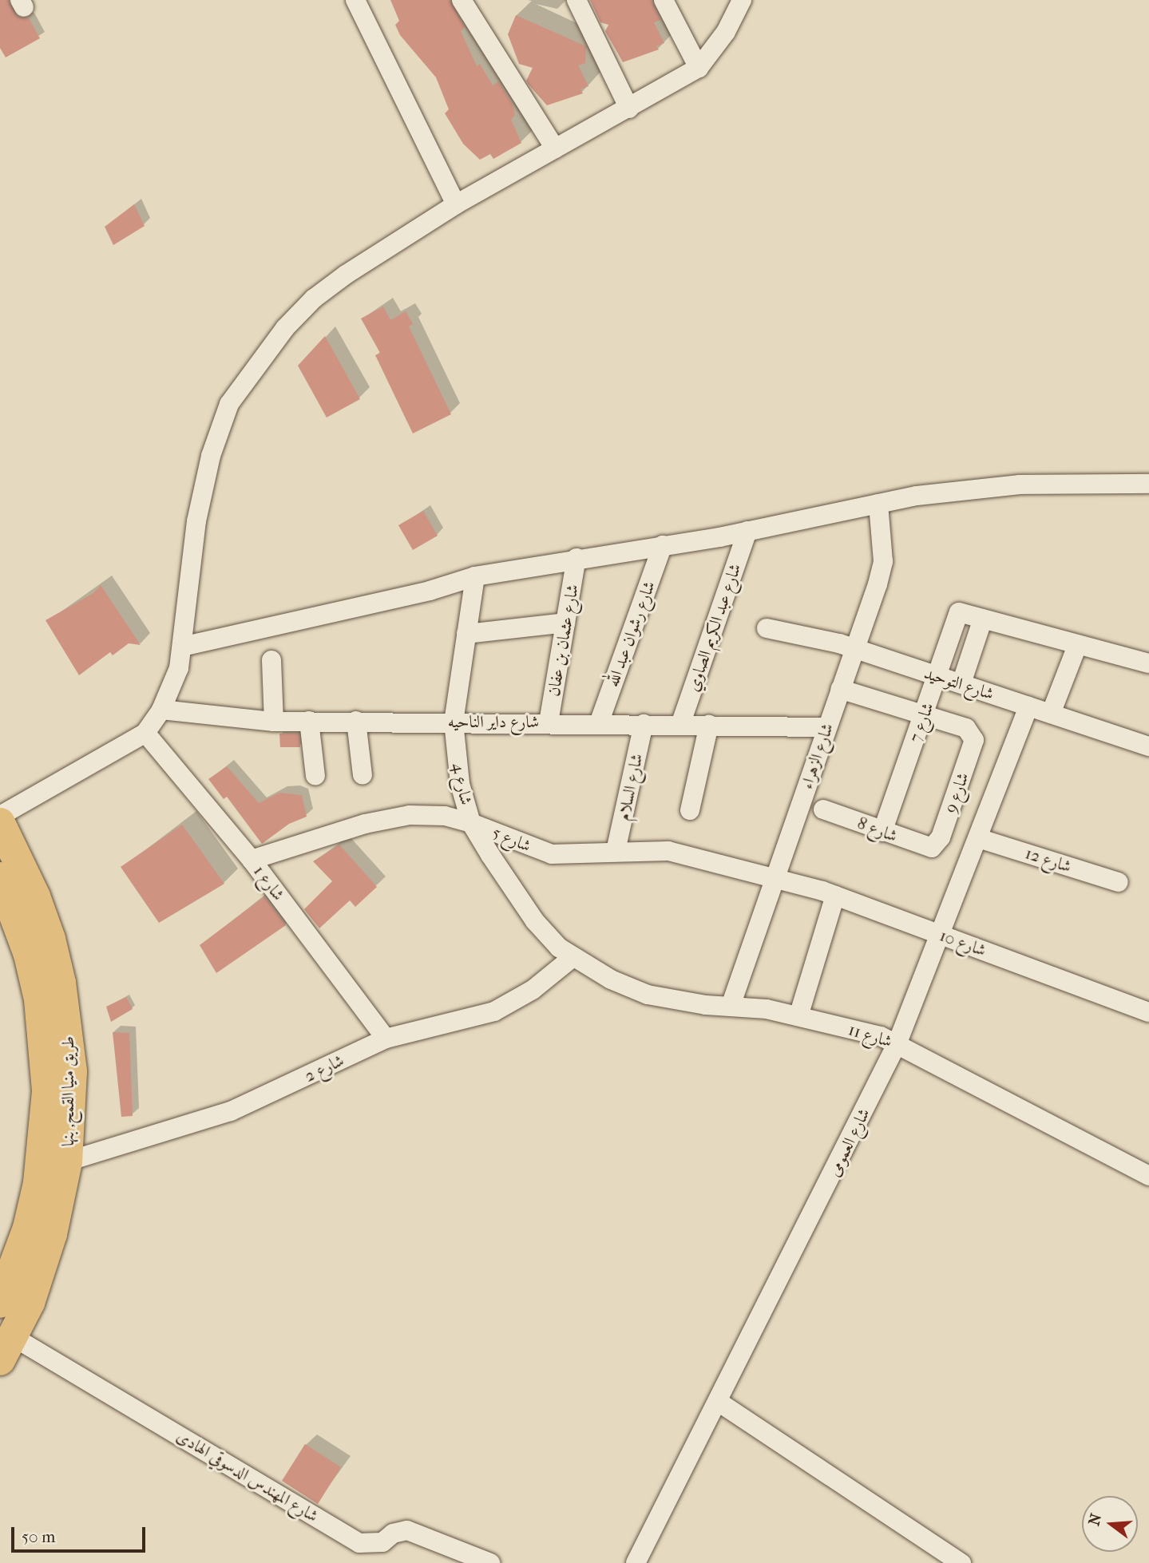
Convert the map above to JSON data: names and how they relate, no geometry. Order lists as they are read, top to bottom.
{
  "streets": {
    "highway": ["طريق منيا القمح, بنها"],
    "street": [
      "شارع عبد الكريم الصاوي",
      "شارع رشوان عبد الله",
      "شارع عثمان بن عفان",
      "شارع التوحيد",
      "شارع داير الناحيه",
      "شارع 7",
      "شارع الزهراء",
      "شارع 4",
      "شارع السلام",
      "شارع 9",
      "شارع 8",
      "شارع 5",
      "شارع 12",
      "شارع 1",
      "شارع 10",
      "شارع 11",
      "شارع 2",
      "شارع العمومى",
      "شارع المهندس الدسوقي الهادى"
    ]
  },
  "crossings": [
    ["شارع عبد الكريم الصاوي", "شارع داير الناحيه"],
    ["شارع رشوان عبد الله", "شارع داير الناحيه"],
    ["شارع عثمان بن عفان", "شارع داير الناحيه"],
    ["شارع التوحيد", "شارع 7"],
    ["شارع التوحيد", "شارع الزهراء"],
    ["شارع التوحيد", "شارع العمومى"],
    ["شارع داير الناحيه", "شارع الزهراء"],
    ["شارع داير الناحيه", "شارع 4"],
    ["شارع داير الناحيه", "شارع السلام"],
    ["شارع 7", "شارع 9"],
    ["شارع 7", "شارع 8"],
    ["شارع الزهراء", "شارع 5"],
    ["شارع الزهراء", "شارع 10"],
    ["شارع الزهراء", "شارع 11"],
    ["شارع 4", "شارع 5"],
    ["شارع 4", "شارع 11"],
    ["شارع 4", "شارع 2"],
    ["شارع السلام", "شارع 5"],
    ["شارع 9", "شارع 8"],
    ["شارع 5", "شارع 1"],
    ["شارع 5", "شارع 10"],
    ["شارع 12", "شارع العمومى"],
    ["شارع 1", "شارع 2"],
    ["شارع 10", "شارع العمومى"],
    ["شارع 11", "شارع 2"],
    ["شارع 11", "شارع العمومى"],
    ["شارع 2", "طريق منيا القمح, بنها"],
    ["طريق منيا القمح, بنها", "شارع المهندس الدسوقي الهادى"]
  ],
  "scale_bar": "50 m",
  "north": "left"
}
